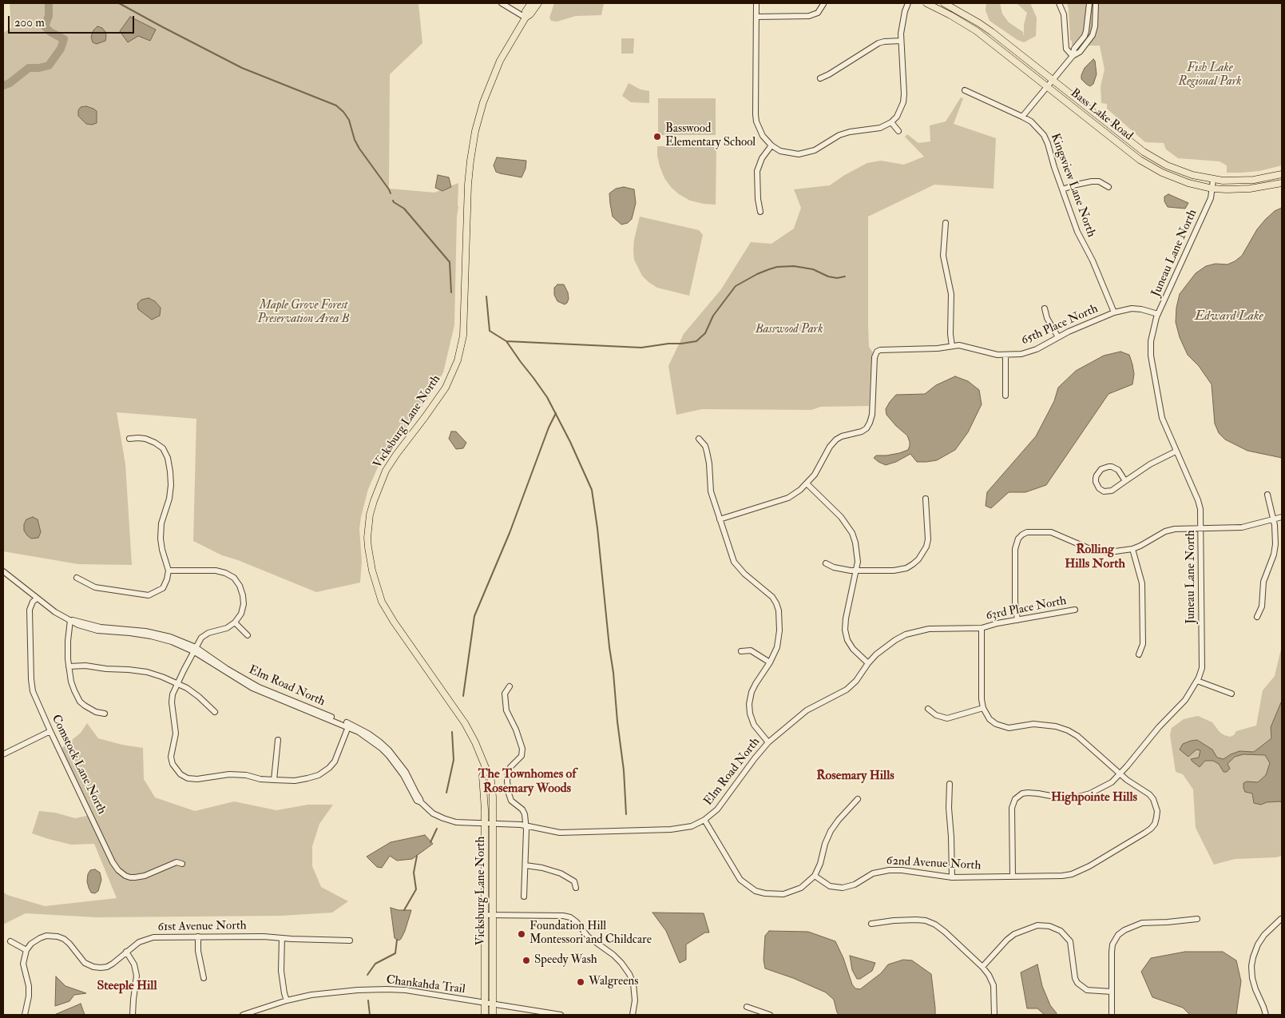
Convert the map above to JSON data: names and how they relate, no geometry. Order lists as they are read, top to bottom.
{
  "streets": {
    "main road": ["Bass Lake Road", "Vicksburg Lane North"],
    "street": [
      "Kingsview Lane North",
      "Juneau Lane North",
      "65th Place North",
      "63rd Place North",
      "Elm Road North",
      "Comstock Lane North",
      "62nd Avenue North",
      "61st Avenue North",
      "Chankahda Trail"
    ]
  },
  "crossings": [
    ["Bass Lake Road", "Juneau Lane North"],
    ["Kingsview Lane North", "65th Place North"],
    ["Juneau Lane North", "65th Place North"],
    ["Juneau Lane North", "62nd Avenue North"],
    ["Vicksburg Lane North", "Elm Road North"],
    ["Vicksburg Lane North", "Chankahda Trail"],
    ["63rd Place North", "Elm Road North"],
    ["Elm Road North", "Comstock Lane North"]
  ],
  "districts": [
    "Rolling Hills North",
    "The Townhomes of Rosemary Woods",
    "Rosemary Hills",
    "Highpointe Hills",
    "Steeple Hill"
  ],
  "water": ["Edward Lake"],
  "parks": ["Fish Lake Regional Park", "Maple Grove Forest Preservation Area B", "Basswood Park"],
  "places": [
    "Basswood Elementary School",
    "Foundation Hill Montessori and Childcare",
    "Speedy Wash",
    "Walgreens"
  ],
  "scale_bar": "200 m"
}
